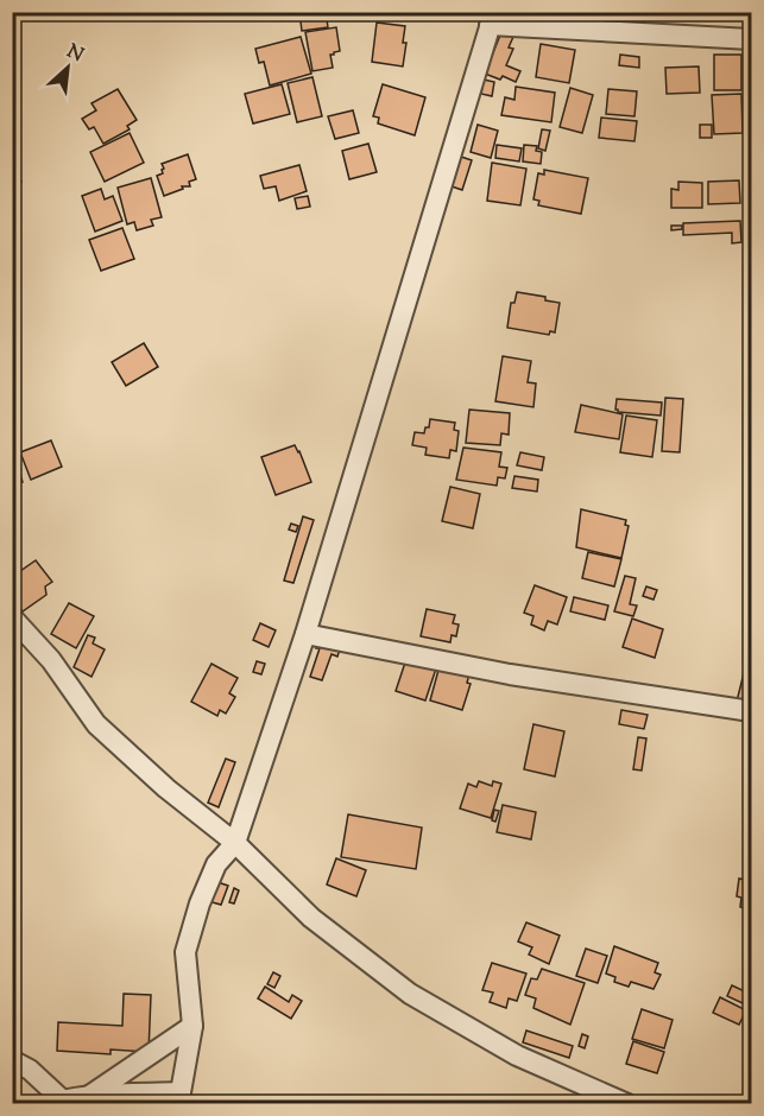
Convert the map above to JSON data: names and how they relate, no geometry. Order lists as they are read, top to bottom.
{
  "north": "top right"
}
